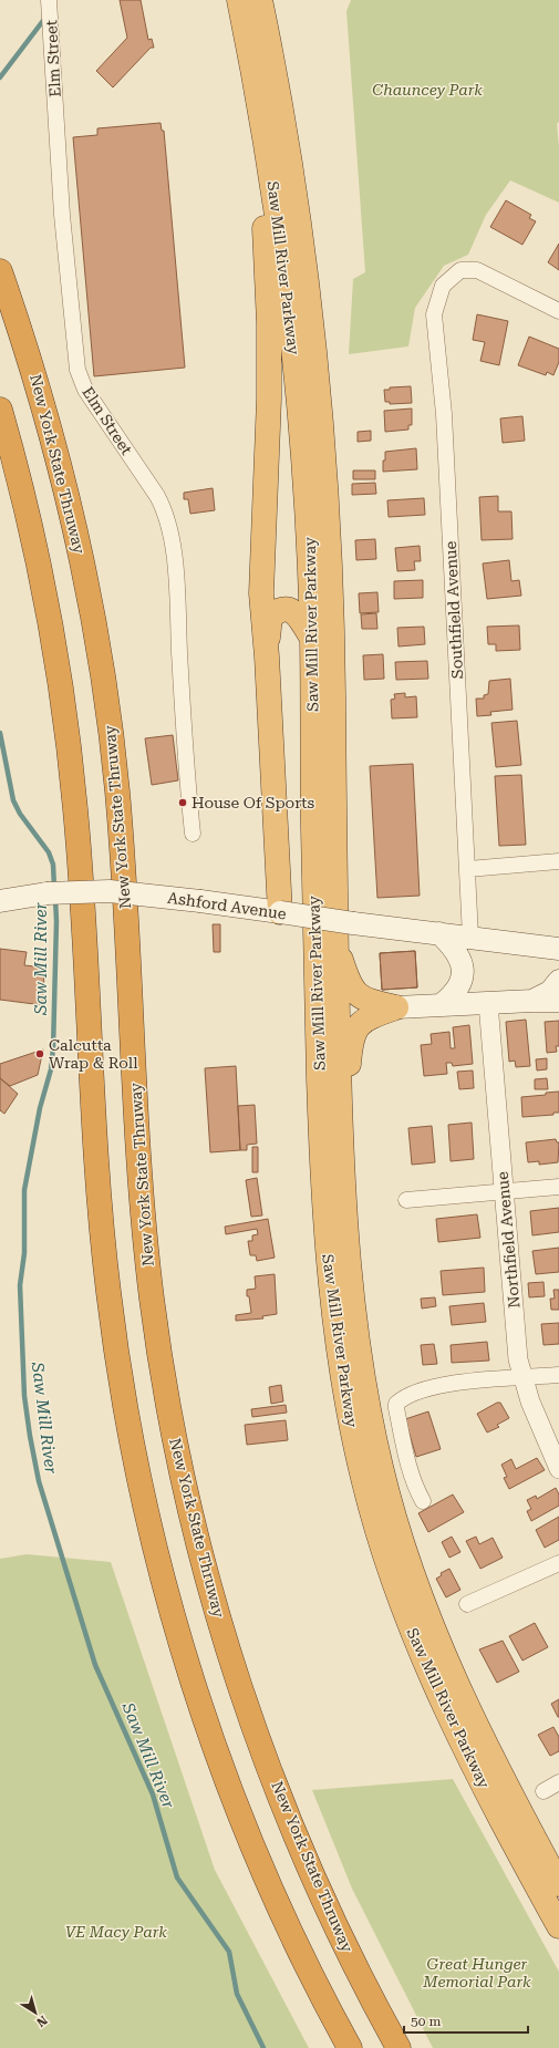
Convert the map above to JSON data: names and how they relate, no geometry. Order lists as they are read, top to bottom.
{
  "streets": {
    "highway": ["Saw Mill River Parkway", "New York State Thruway"],
    "main road": ["Ashford Avenue"],
    "street": ["Elm Street", "Southfield Avenue", "Northfield Avenue"]
  },
  "crossings": [
    ["Saw Mill River Parkway", "Ashford Avenue"],
    ["Southfield Avenue", "Ashford Avenue"]
  ],
  "water": ["Saw Mill River"],
  "parks": ["Chauncey Park", "VE Macy Park", "Great Hunger Memorial Park"],
  "places": ["House Of Sports", "Calcutta Wrap & Roll"],
  "scale_bar": "50 m",
  "north": "bottom right"
}
